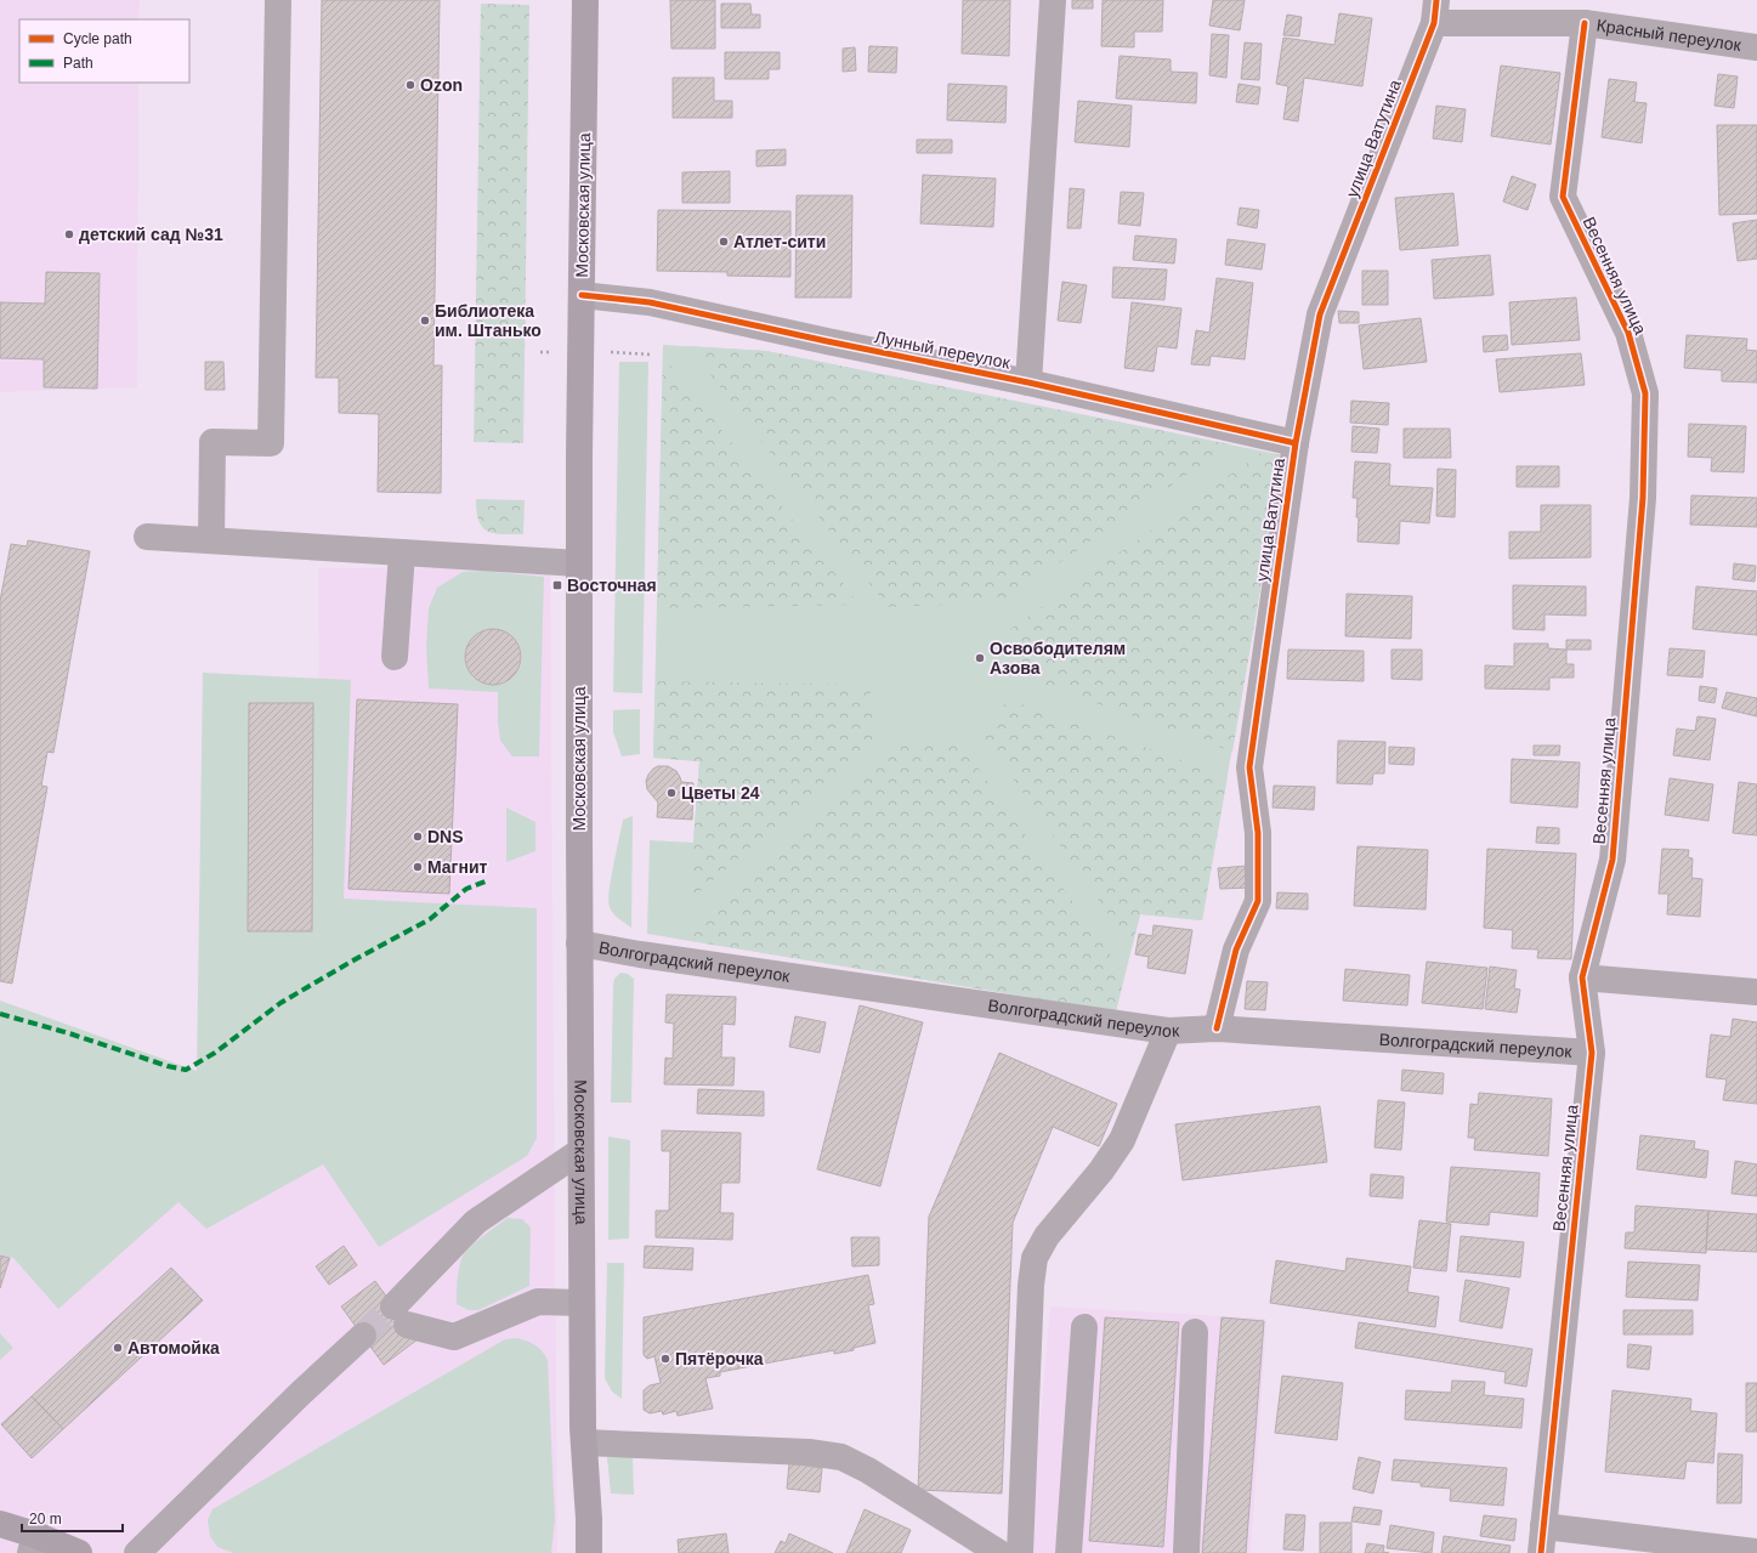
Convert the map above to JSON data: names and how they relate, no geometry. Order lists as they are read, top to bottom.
{
  "streets": {
    "main road": ["Московская улица"],
    "street": [
      "Красный переулок",
      "улица Ватутина",
      "Весенняя улица",
      "Лунный переулок",
      "Волгоградский переулок"
    ]
  },
  "crossings": [
    ["Красный переулок", "улица Ватутина"],
    ["Красный переулок", "Весенняя улица"],
    ["улица Ватутина", "Лунный переулок"],
    ["улица Ватутина", "Волгоградский переулок"],
    ["Московская улица", "Лунный переулок"],
    ["Московская улица", "Волгоградский переулок"],
    ["Весенняя улица", "Волгоградский переулок"]
  ],
  "places": {
    "other": [
      "Ozon",
      "детский сад №31",
      "Атлет-сити",
      "Библиотека им. Штанько",
      "Освободителям Азова",
      "Цветы 24",
      "DNS",
      "Магнит",
      "Автомойка",
      "Пятёрочка"
    ],
    "transit": ["Восточная"]
  },
  "legend": ["Cycle path", "Path"],
  "scale_bar": "20 m"
}
